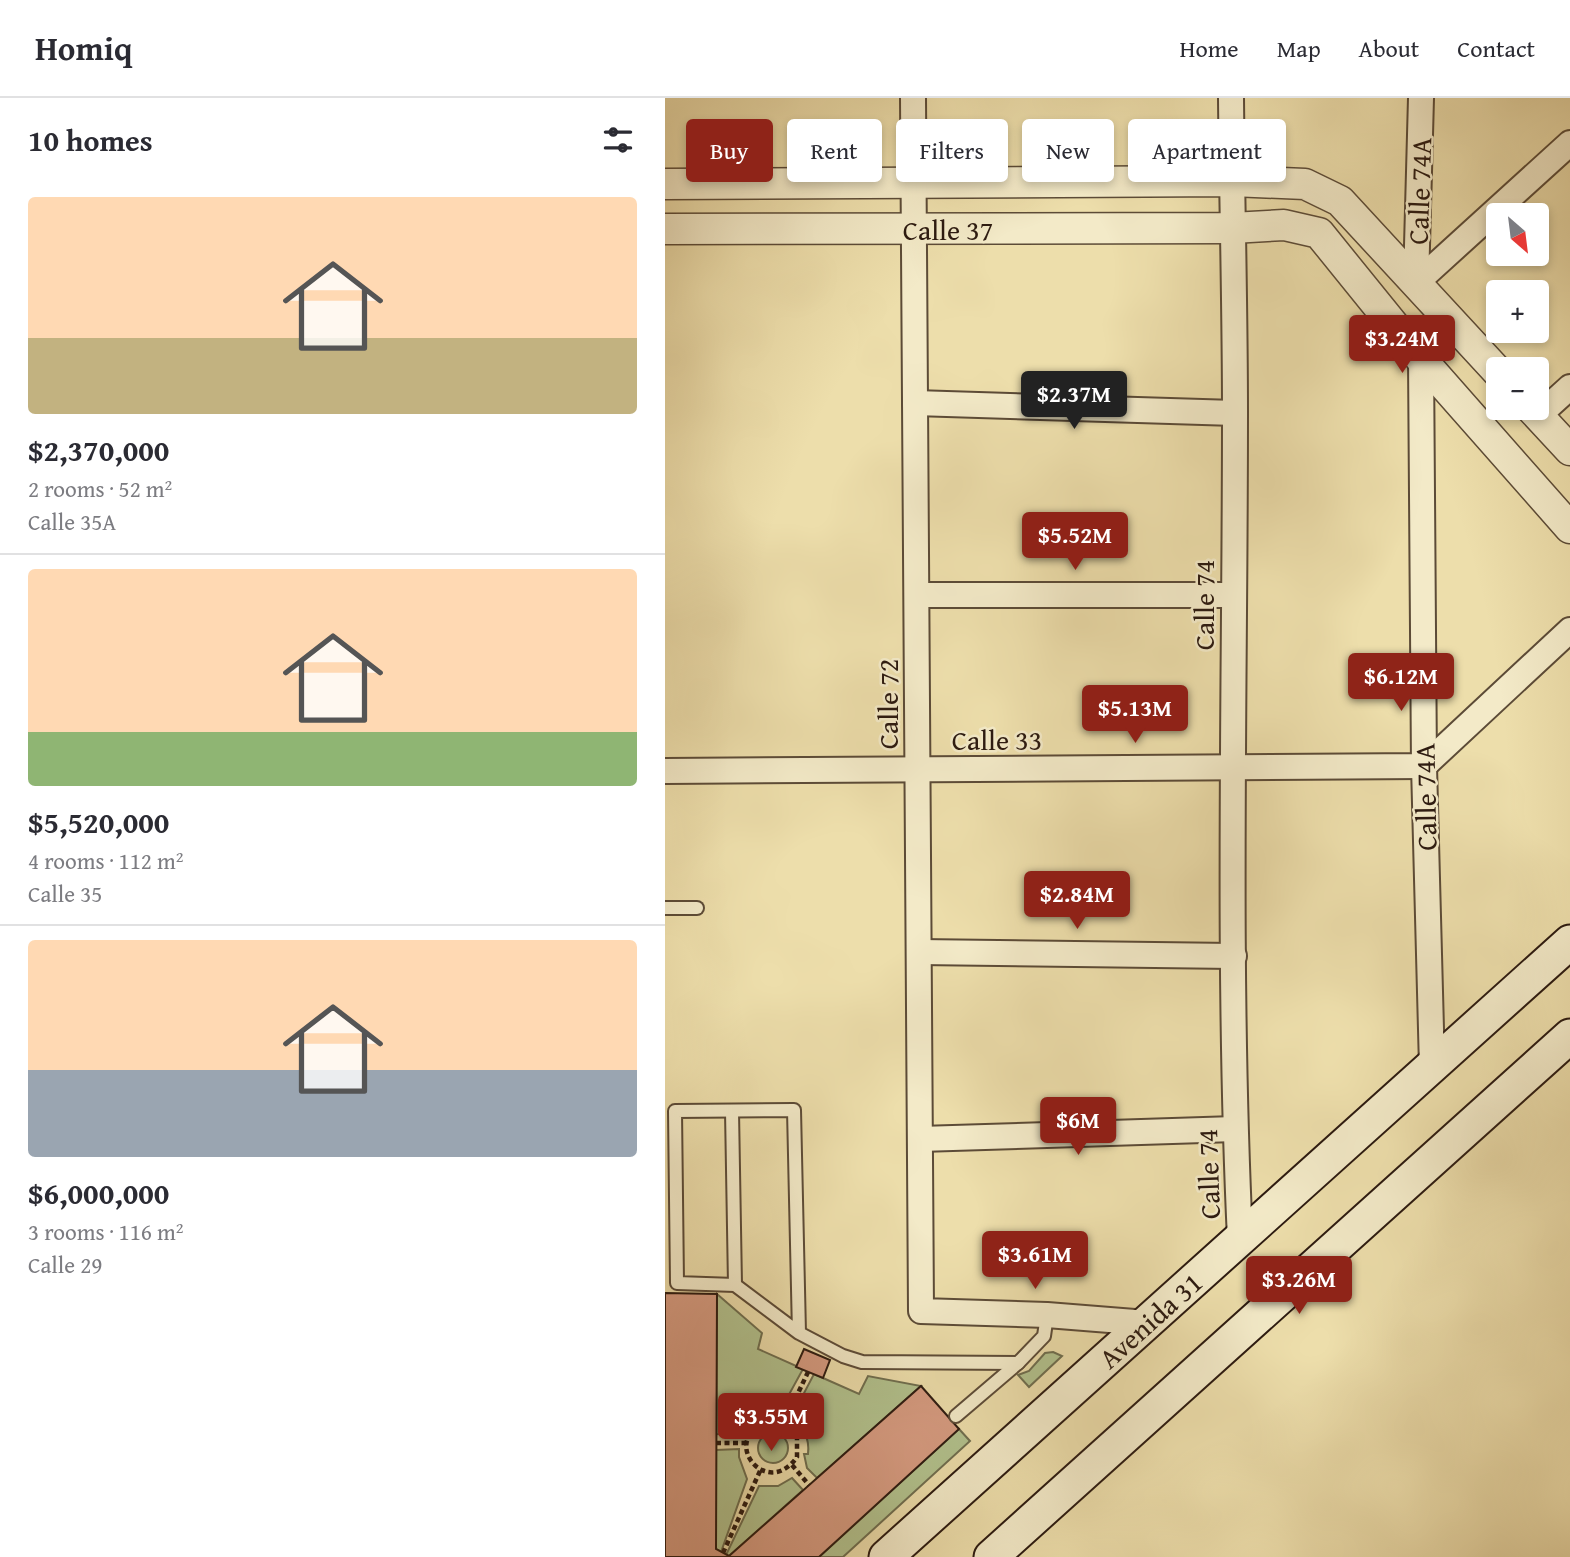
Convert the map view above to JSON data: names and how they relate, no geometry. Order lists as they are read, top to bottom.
{
  "streets": {
    "main road": ["Avenida 31"],
    "street": [
      "Calle 74A",
      "Calle 37",
      "Calle 74",
      "Calle 72",
      "Calle 33"
    ]
  },
  "crossings": [
    ["Calle 74A", "Calle 33"],
    ["Calle 74A", "Avenida 31"],
    ["Calle 37", "Calle 74"],
    ["Calle 37", "Calle 72"],
    ["Calle 74", "Calle 33"],
    ["Calle 74", "Avenida 31"],
    ["Calle 72", "Calle 33"]
  ],
  "north": "bottom right",
  "page": {
    "header": "Homiq",
    "nav": [
      "Home",
      "Map",
      "About",
      "Contact"
    ],
    "heading": "10 homes",
    "chip": [
      "Buy",
      "Rent",
      "Filters",
      "New",
      "Apartment"
    ],
    "list": [
      {
        "name": "$2,370,000",
        "note": "2 rooms · 52 m² · Calle 35A"
      },
      {
        "name": "$5,520,000",
        "note": "4 rooms · 112 m² · Calle 35"
      },
      {
        "name": "$6,000,000",
        "note": "3 rooms · 116 m² · Calle 29"
      }
    ],
    "map_buttons": ["+", "−"],
    "price": [
      "$3.24M",
      "$2.37M",
      "$5.52M",
      "$6.12M",
      "$5.13M",
      "$2.84M",
      "$6M",
      "$3.61M",
      "$3.26M",
      "$3.55M"
    ]
  }
}
